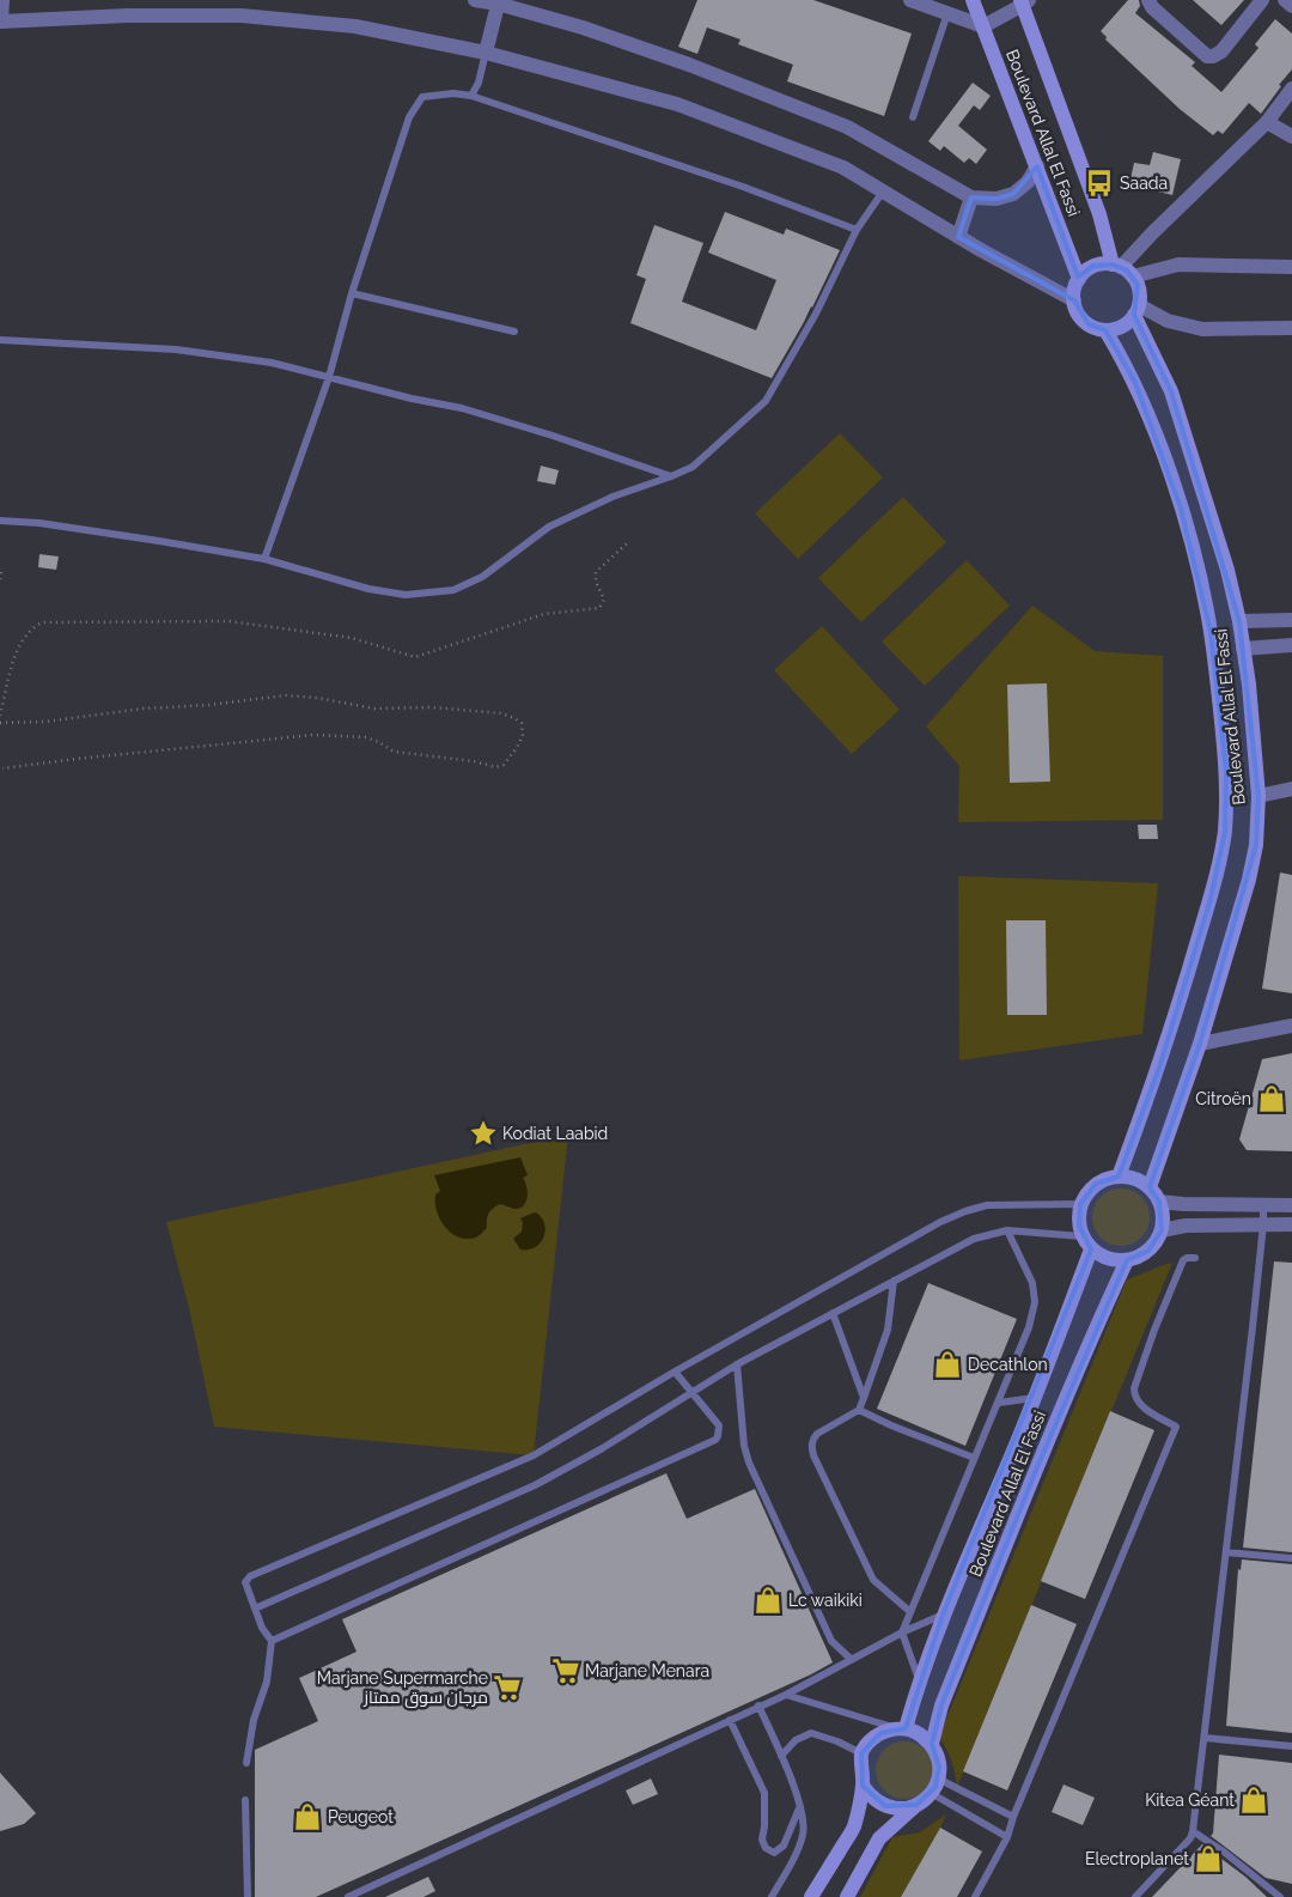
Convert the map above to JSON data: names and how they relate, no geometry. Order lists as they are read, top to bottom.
{
  "streets": {
    "main road": ["Boulevard Allal El Fassi"]
  },
  "places": {
    "bus stop": ["Saada"],
    "shop": [
      "Citroën",
      "Decathlon",
      "Lc waikiki",
      "Kitea Géant",
      "Peugeot",
      "Electroplanet"
    ],
    "place": ["Kodiat Laabid"],
    "supermarket": ["Marjane Menara", "Marjane Supermarche مرجان سوق ممتاز"]
  }
}
